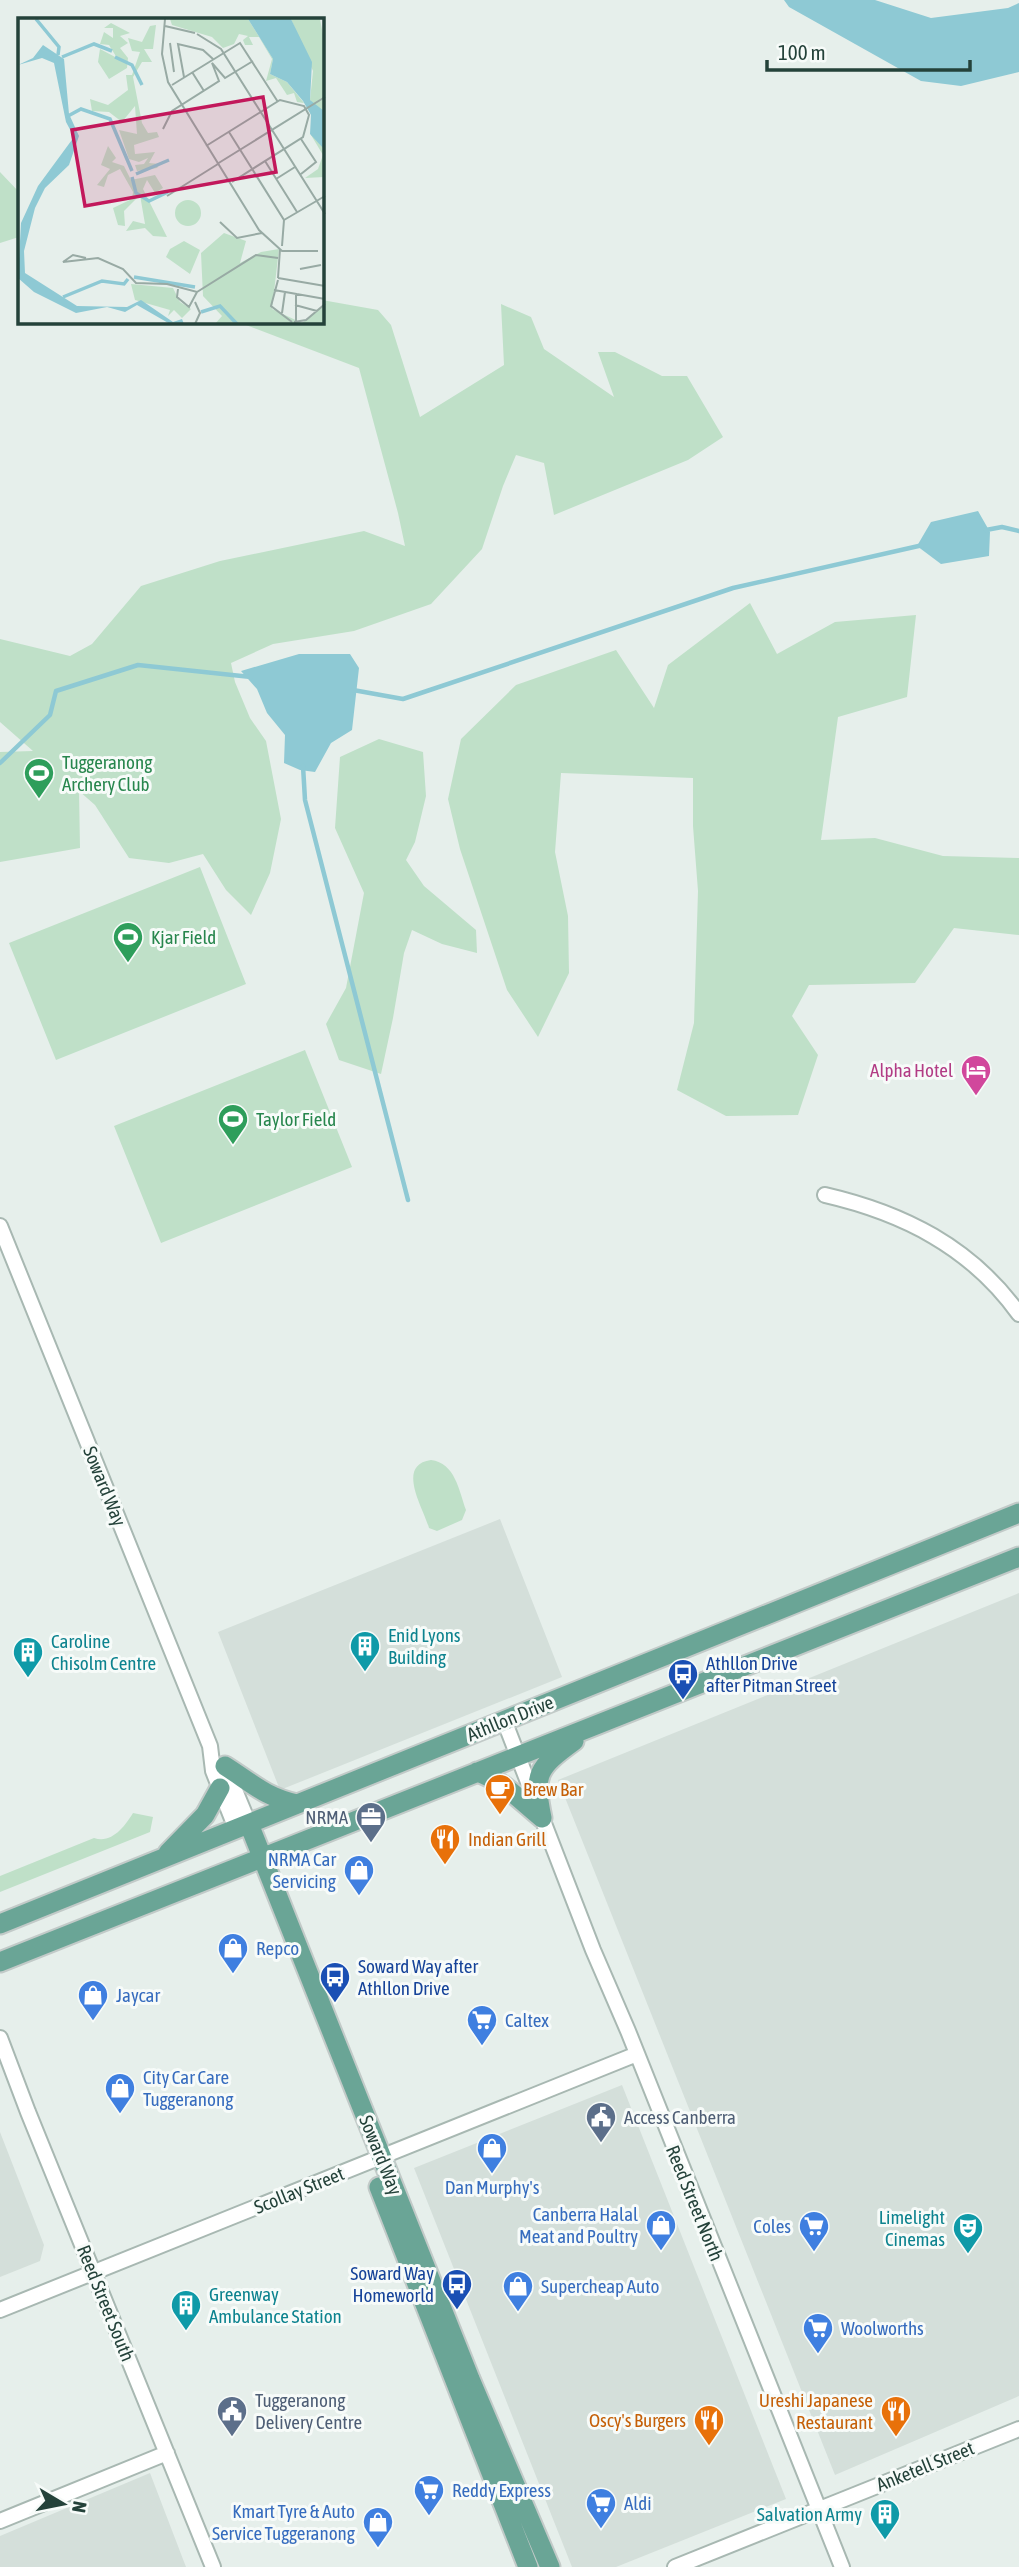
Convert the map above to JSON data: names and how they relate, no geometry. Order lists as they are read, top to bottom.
{
  "streets": {
    "main road": ["Soward Way", "Athllon Drive"],
    "street": [
      "Scollay Street",
      "Reed Street North",
      "Reed Street South",
      "Anketell Street"
    ]
  },
  "crossings": [
    ["Soward Way", "Athllon Drive"],
    ["Soward Way", "Scollay Street"],
    ["Athllon Drive", "Reed Street North"],
    ["Scollay Street", "Reed Street North"],
    ["Scollay Street", "Reed Street South"],
    ["Reed Street North", "Anketell Street"]
  ],
  "places": {
    "sports": ["Tuggeranong Archery Club", "Kjar Field", "Taylor Field"],
    "hotel": ["Alpha Hotel"],
    "building": [
      "Enid Lyons Building",
      "Caroline Chisolm Centre",
      "Greenway Ambulance Station",
      "Salvation Army"
    ],
    "bus stop": ["Athllon Drive after Pitman Street", "Soward Way after Athllon Drive", "Soward Way Homeworld"],
    "cafe": ["Brew Bar"],
    "office": ["NRMA"],
    "restaurant": ["Indian Grill", "Ureshi Japanese Restaurant", "Oscy's Burgers"],
    "shop": [
      "NRMA Car Servicing",
      "Repco",
      "Jaycar",
      "City Car Care Tuggeranong",
      "Dan Murphy's",
      "Canberra Halal Meat and Poultry",
      "Supercheap Auto",
      "Kmart Tyre & Auto Service Tuggeranong"
    ],
    "supermarket": [
      "Caltex",
      "Coles",
      "Woolworths",
      "Reddy Express",
      "Aldi"
    ],
    "public building": ["Access Canberra", "Tuggeranong Delivery Centre"],
    "theatre": ["Limelight Cinemas"]
  },
  "scale_bar": "100 m",
  "north": "right"
}
